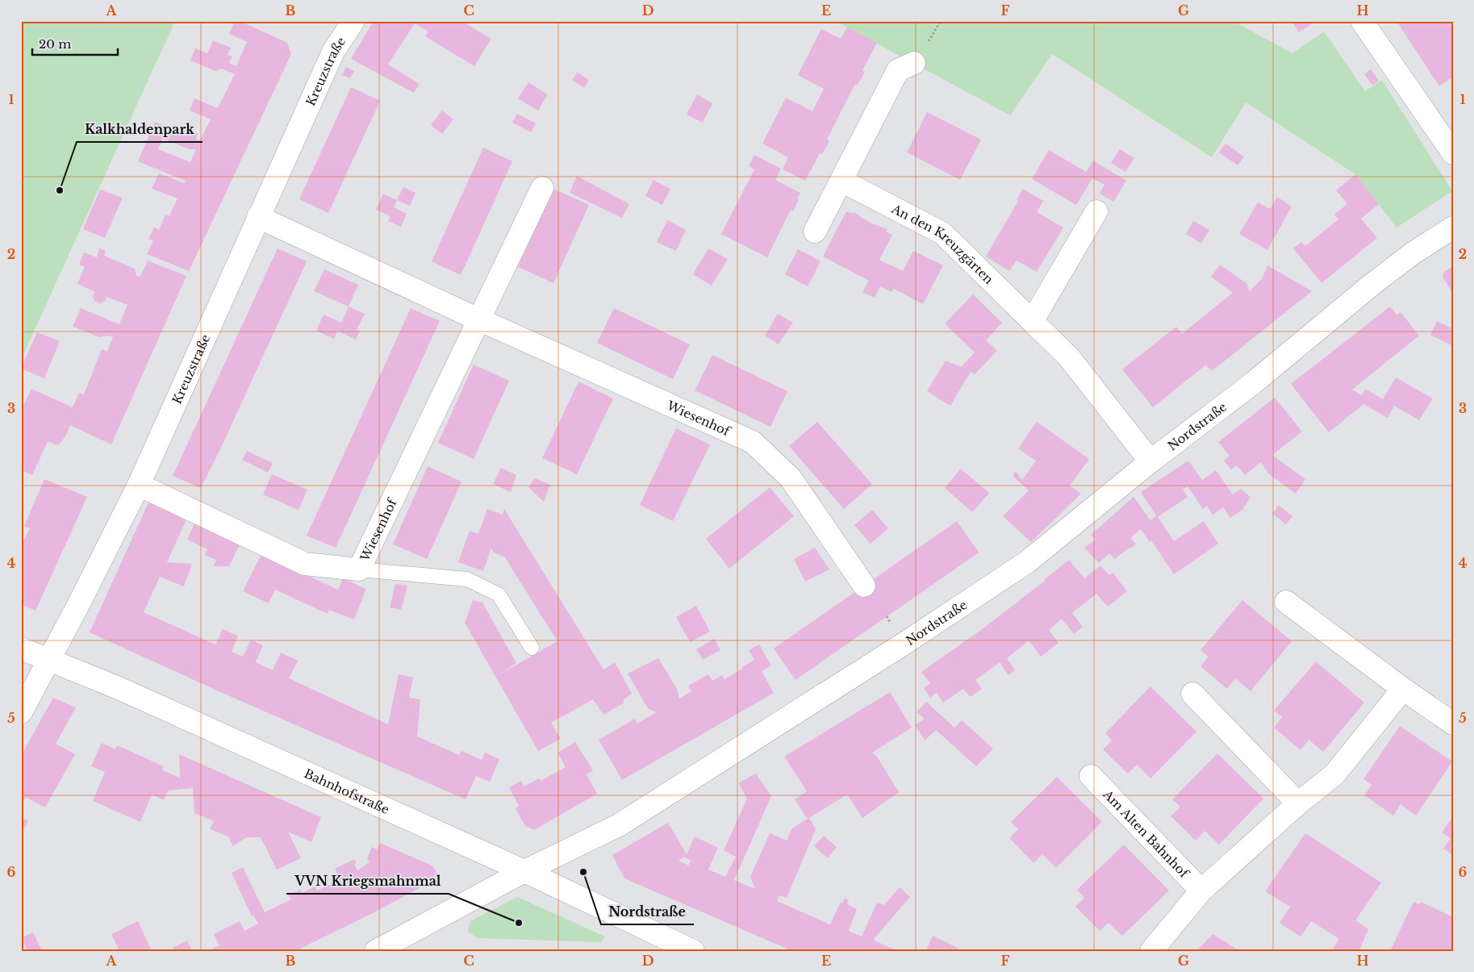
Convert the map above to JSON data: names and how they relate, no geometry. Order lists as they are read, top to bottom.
{
  "streets": {
    "street": [
      "Kreuzstraße",
      "An den Kreuzgärten",
      "Wiesenhof",
      "Nordstraße",
      "Bahnhofstraße",
      "Am Alten Bahnhof"
    ]
  },
  "crossings": [
    ["Kreuzstraße", "Wiesenhof"],
    ["Kreuzstraße", "Bahnhofstraße"],
    ["An den Kreuzgärten", "Nordstraße"],
    ["Nordstraße", "Bahnhofstraße"]
  ],
  "places": ["Kalkhaldenpark", "Nordstraße", "VVN Kriegsmahnmal"],
  "scale_bar": "20 m",
  "grid": {
    "columns": [
      "A",
      "B",
      "C",
      "D",
      "E",
      "F",
      "G",
      "H"
    ],
    "rows": [
      "1",
      "2",
      "3",
      "4",
      "5",
      "6"
    ]
  }
}
